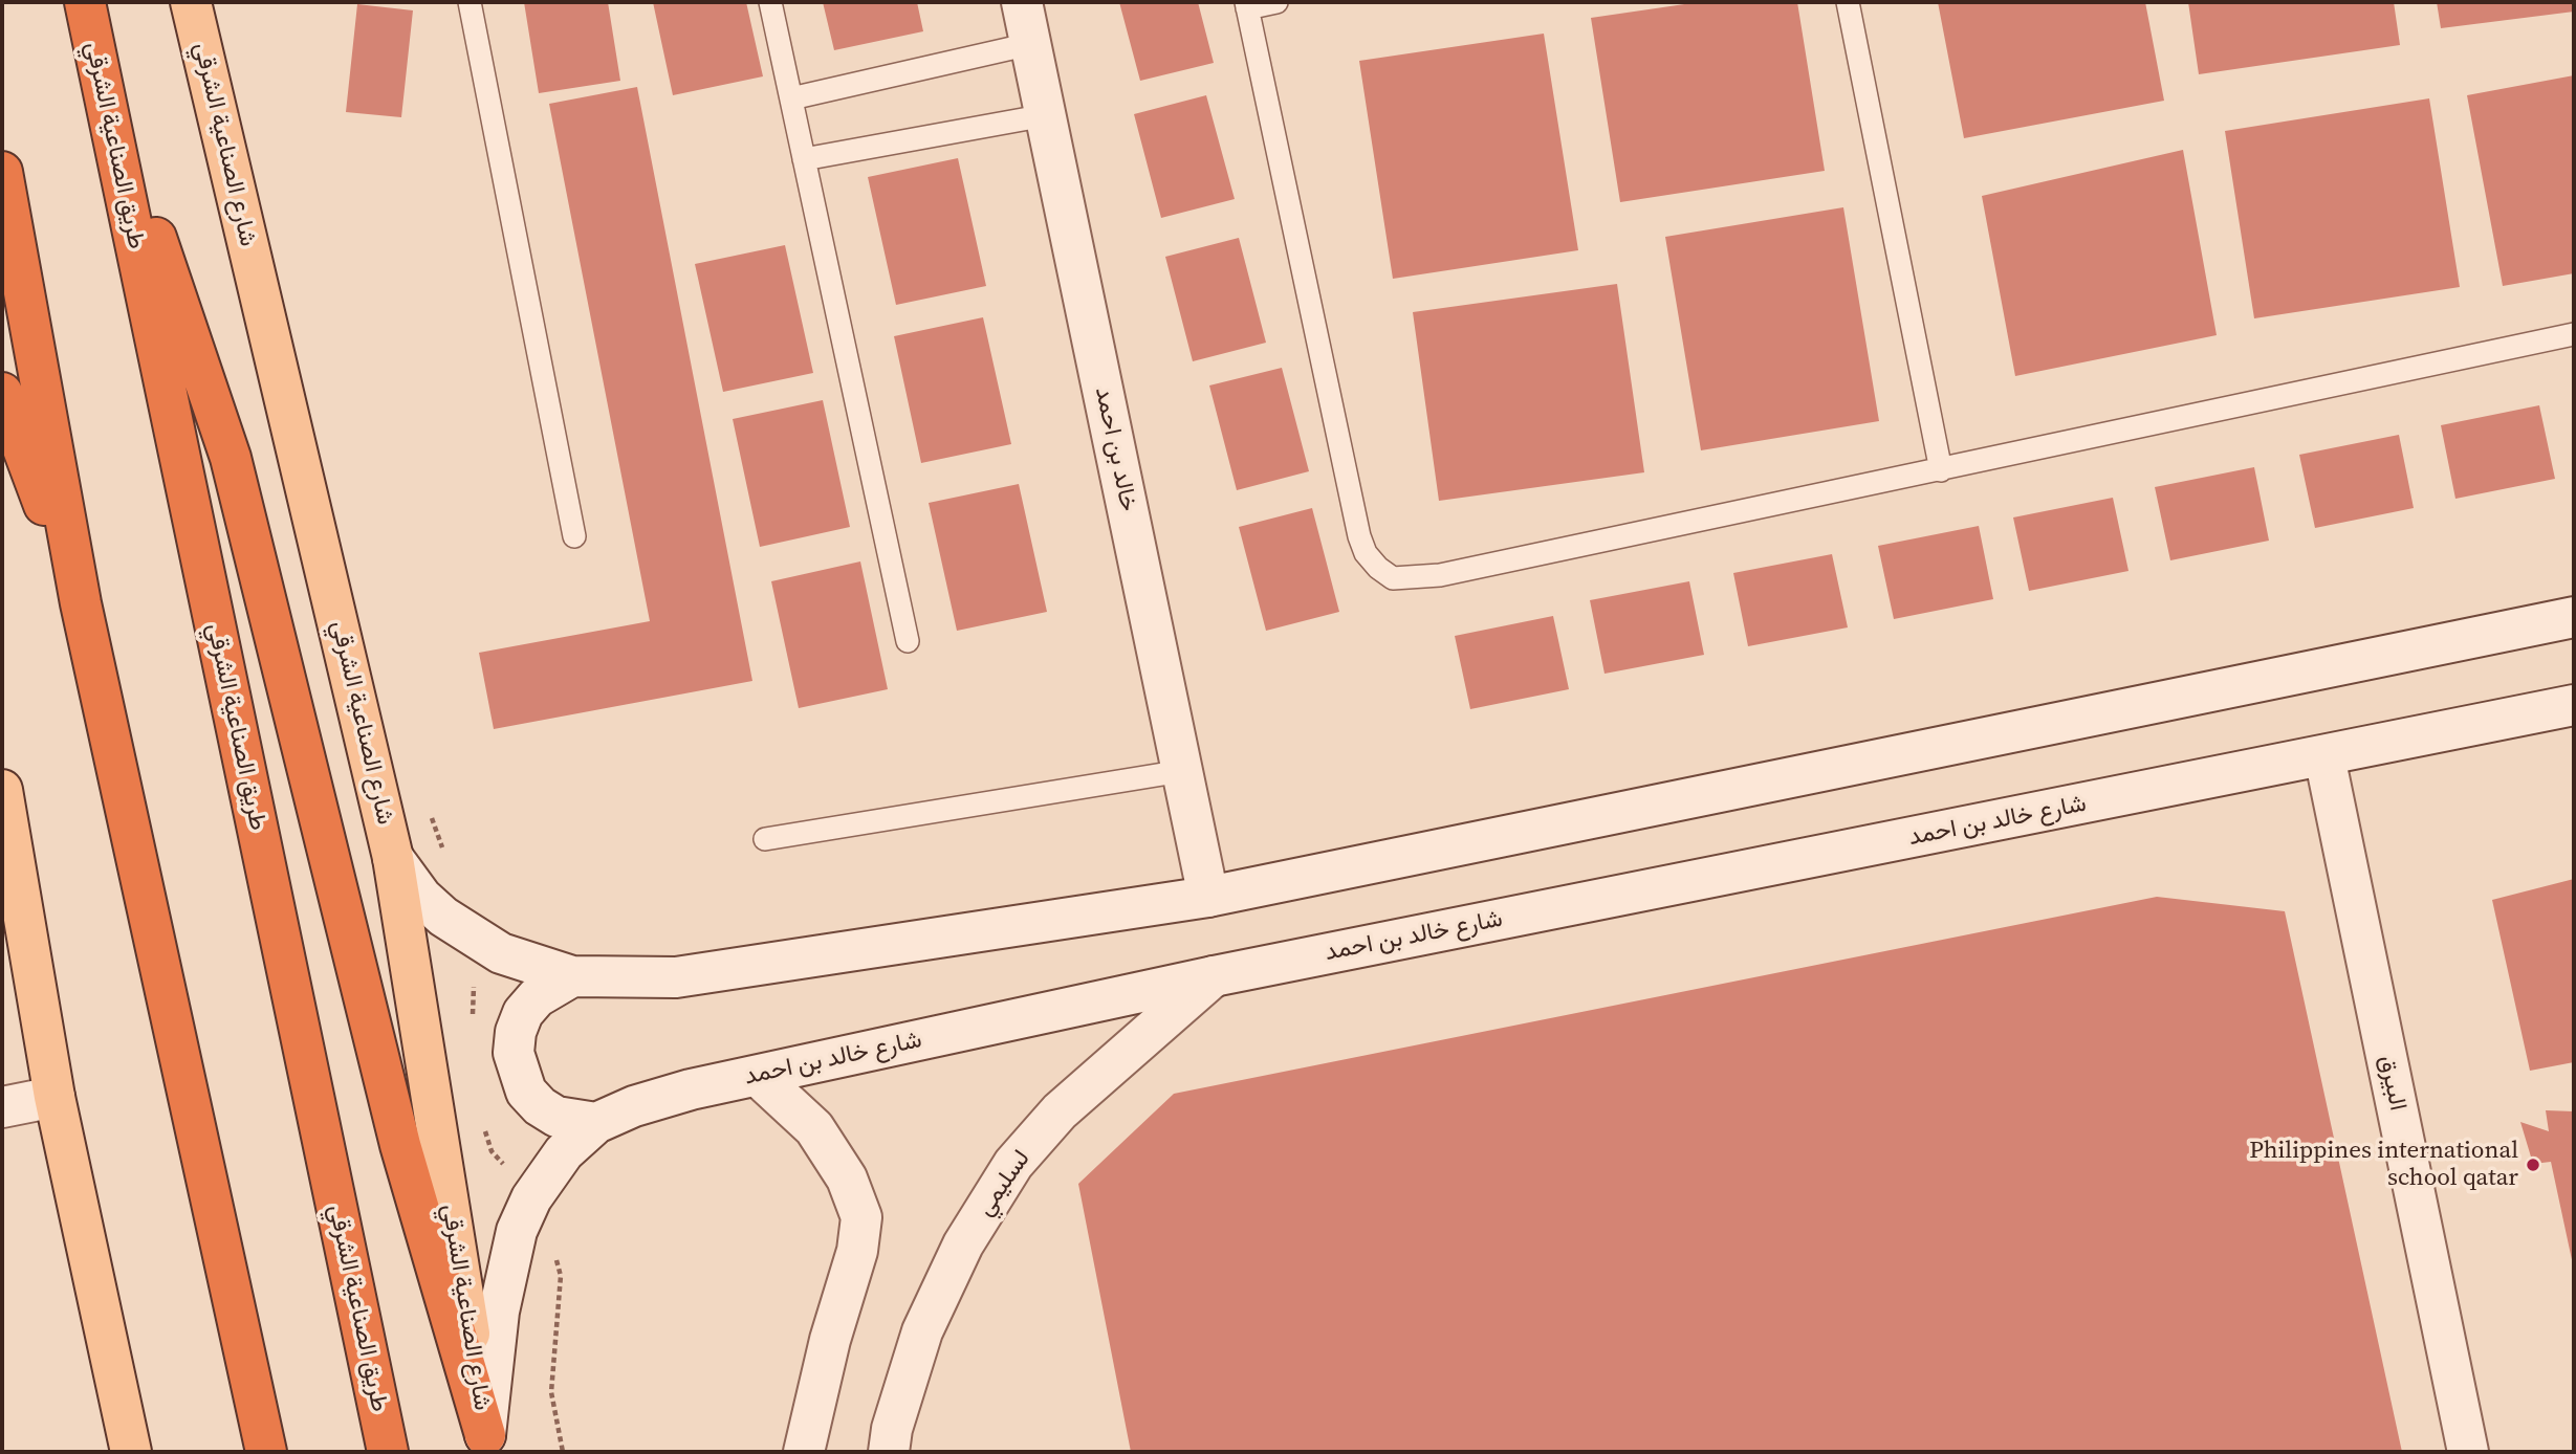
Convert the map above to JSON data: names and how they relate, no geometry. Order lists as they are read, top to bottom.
{
  "streets": {
    "highway": ["طريق الصناعية الشرقي"],
    "main road": [
      "شارع الصناعية الشرقي",
      "خالد بن احمد",
      "شارع خالد بن احمد",
      "البيرق",
      "لسليمي"
    ]
  },
  "crossings": [
    ["شارع الصناعية الشرقي", "شارع خالد بن احمد"],
    ["شارع خالد بن احمد", "البيرق"],
    ["شارع خالد بن احمد", "لسليمي"]
  ],
  "places": ["Philippines international school qatar"]
}
